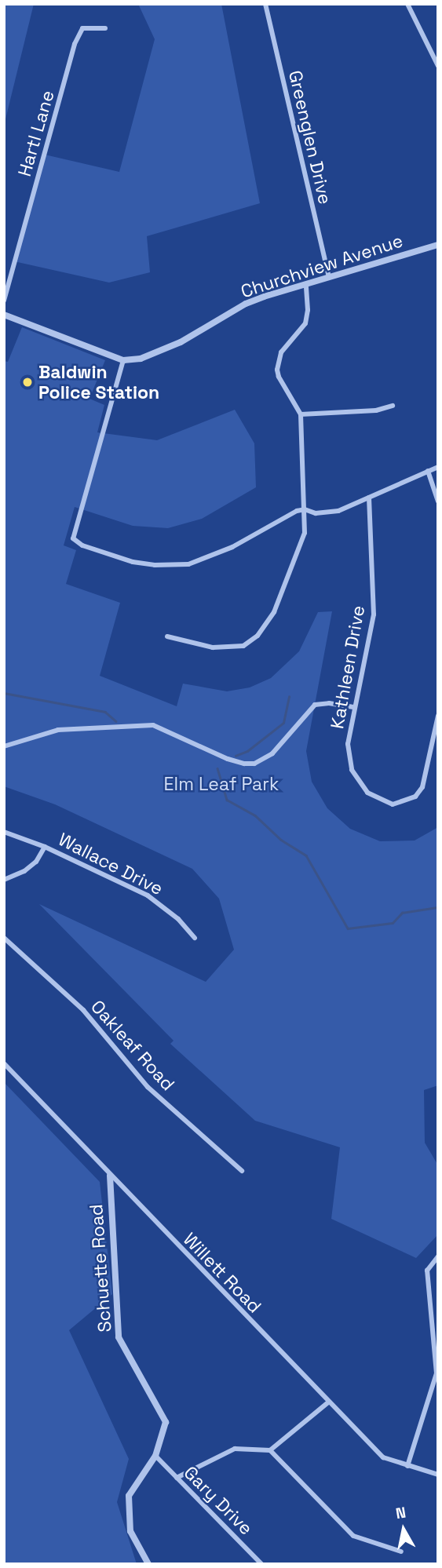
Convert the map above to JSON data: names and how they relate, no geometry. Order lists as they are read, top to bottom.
{
  "streets": {
    "street": [
      "Hartl Lane",
      "Greenglen Drive",
      "Churchview Avenue",
      "Kathleen Drive",
      "Wallace Drive",
      "Oakleaf Road",
      "Schuette Road",
      "Willett Road",
      "Gary Drive"
    ]
  },
  "crossings": [
    ["Greenglen Drive", "Churchview Avenue"],
    ["Schuette Road", "Willett Road"],
    ["Schuette Road", "Gary Drive"]
  ],
  "parks": ["Elm Leaf Park"],
  "places": ["Baldwin Police Station"],
  "north": "top"
}
